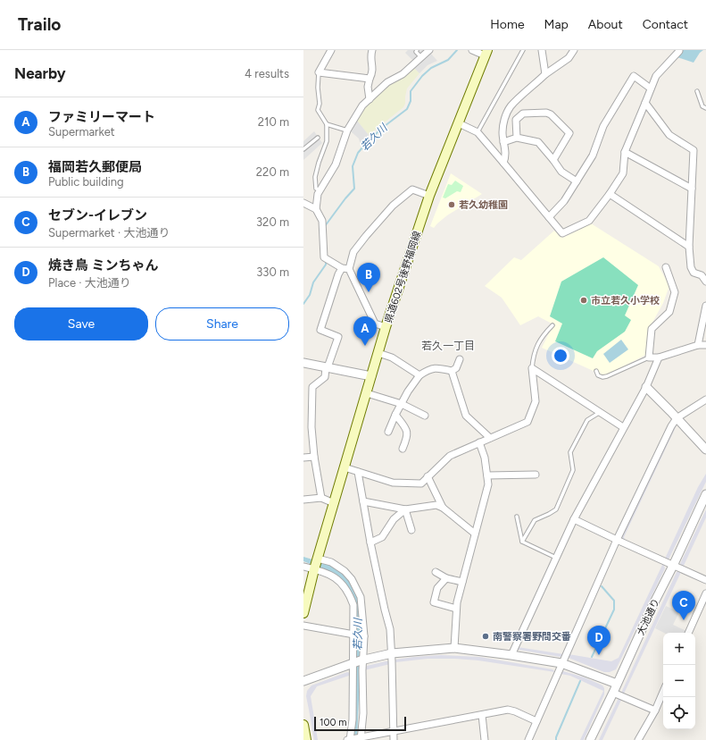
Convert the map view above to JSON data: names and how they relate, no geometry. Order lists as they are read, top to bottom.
{
  "streets": {
    "main road": ["県道602号後野福岡線"],
    "street": ["大池通り"]
  },
  "districts": ["若久一丁目"],
  "water": ["若久川"],
  "places": ["若久幼稚園", "市立若久小学校", "南警察署野間交番"],
  "scale_bar": "100 m",
  "page": {
    "header": "Trailo",
    "nav": [
      "Home",
      "Map",
      "About",
      "Contact"
    ],
    "heading": ["Nearby", "4 results"],
    "list": [
      {
        "mark": "A",
        "name": "ファミリーマート",
        "note": "Supermarket",
        "value": "210 m"
      },
      {
        "mark": "B",
        "name": "福岡若久郵便局",
        "note": "Public building",
        "value": "220 m"
      },
      {
        "mark": "C",
        "name": "セブン-イレブン",
        "note": "Supermarket · 大池通り",
        "value": "320 m"
      },
      {
        "mark": "D",
        "name": "焼き鳥 ミンちゃん",
        "note": "Place · 大池通り",
        "value": "330 m"
      }
    ],
    "pins": [
      "B",
      "A",
      "C",
      "D"
    ],
    "buttons": ["Save", "Share"],
    "map_buttons": ["+", "−"],
    "scale": "100 m"
  }
}
